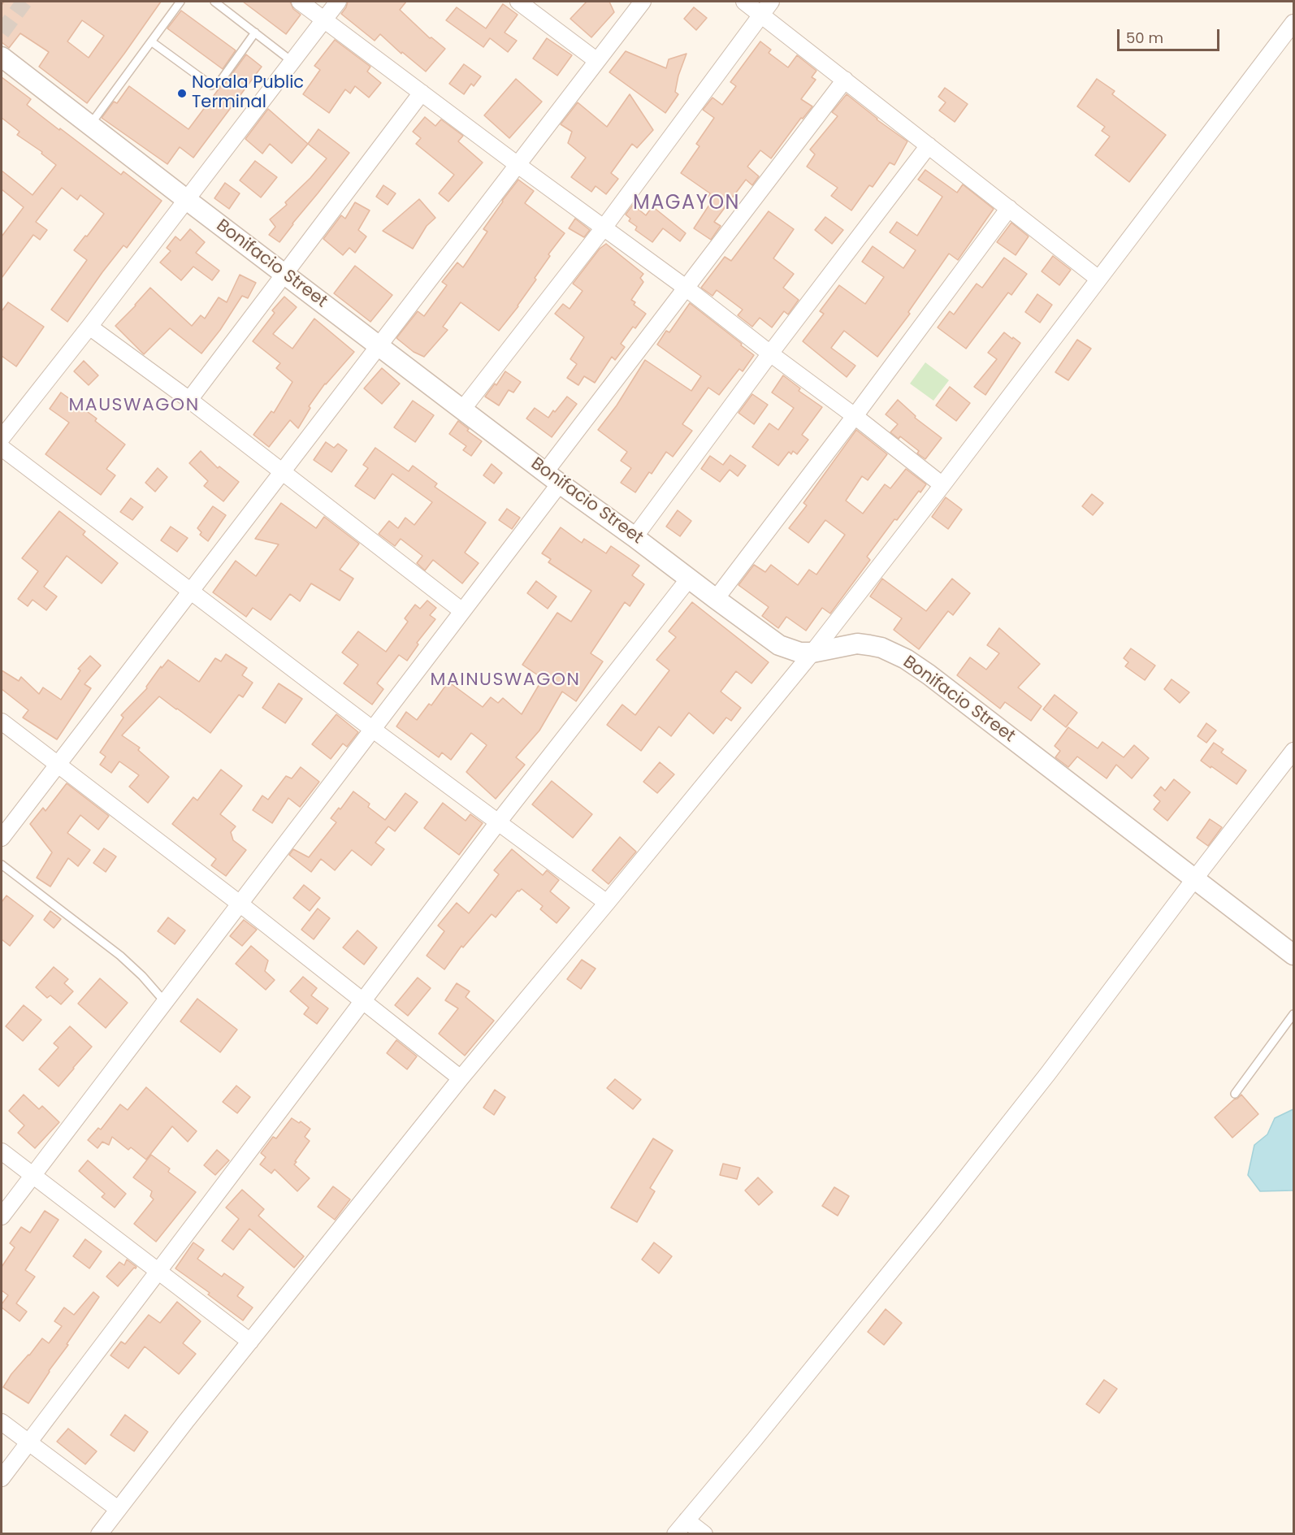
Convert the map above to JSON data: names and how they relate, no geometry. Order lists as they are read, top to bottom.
{
  "streets": {
    "street": ["Bonifacio Street"]
  },
  "districts": ["MAGAYON", "MAUSWAGON", "MAINUSWAGON"],
  "places": ["Norala Public Terminal"],
  "scale_bar": "50 m"
}
